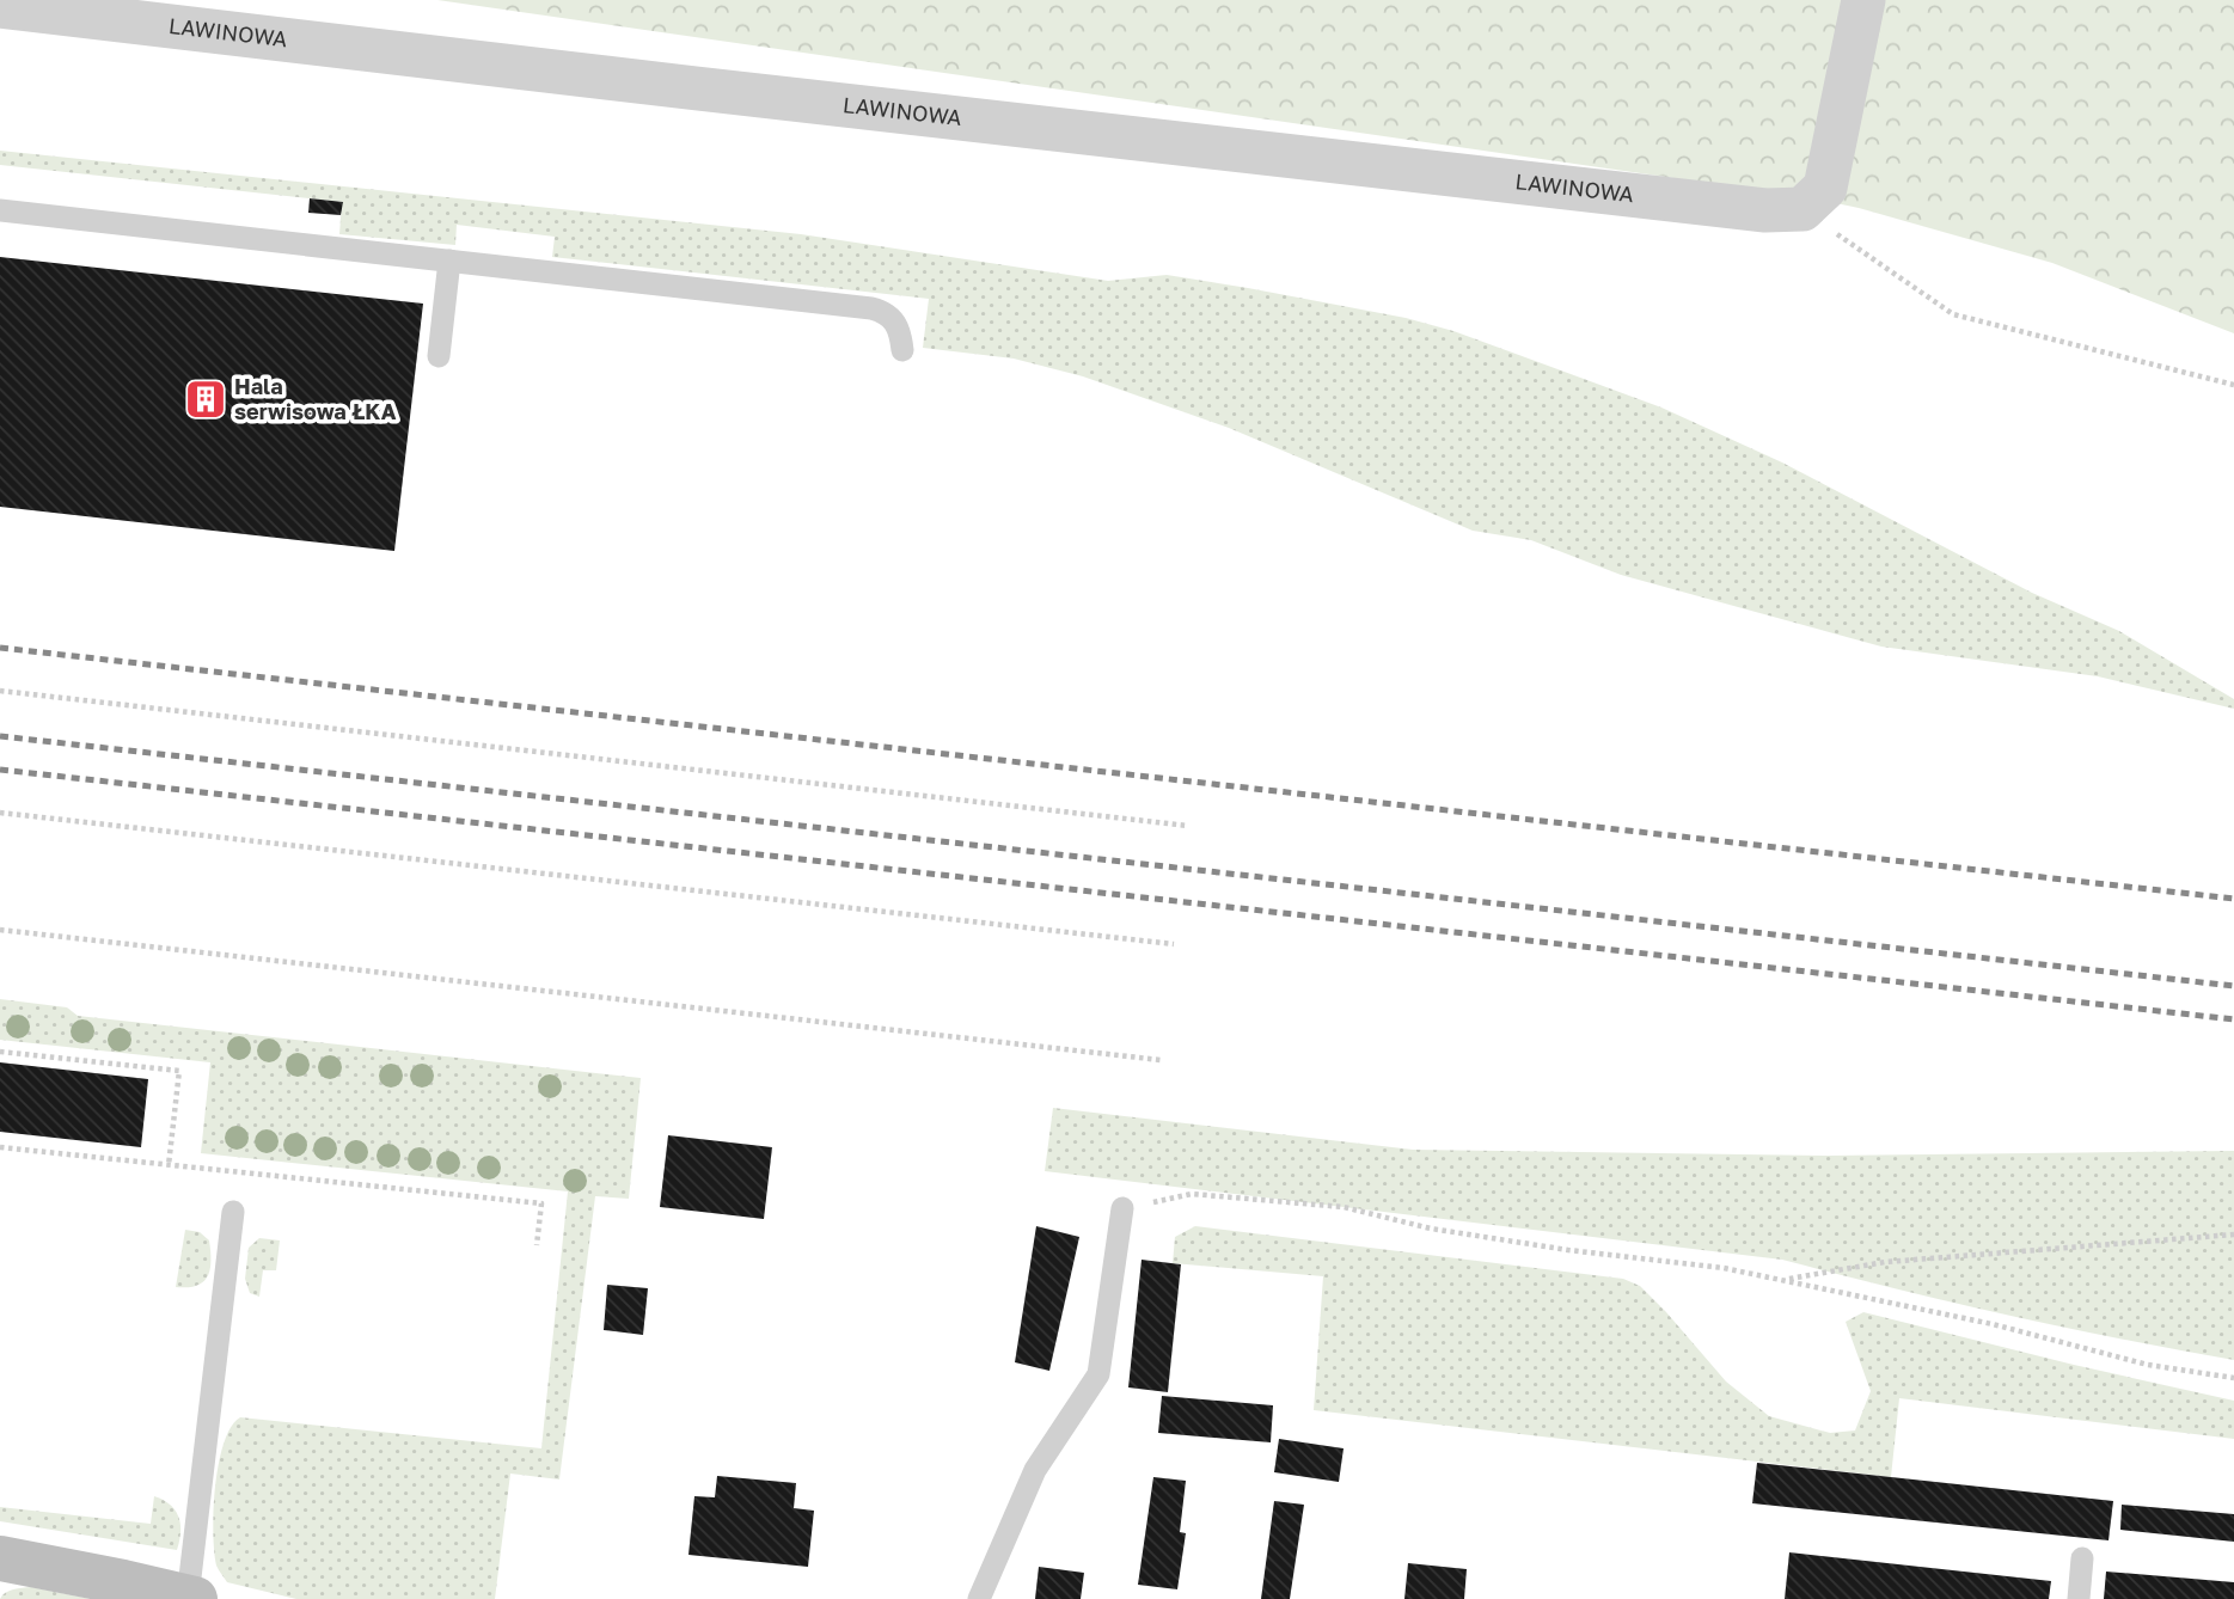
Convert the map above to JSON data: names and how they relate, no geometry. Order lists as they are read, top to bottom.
{
  "streets": {
    "street": ["LAWINOWA"]
  },
  "places": {
    "building": ["Hala serwisowa ŁKA"]
  }
}
